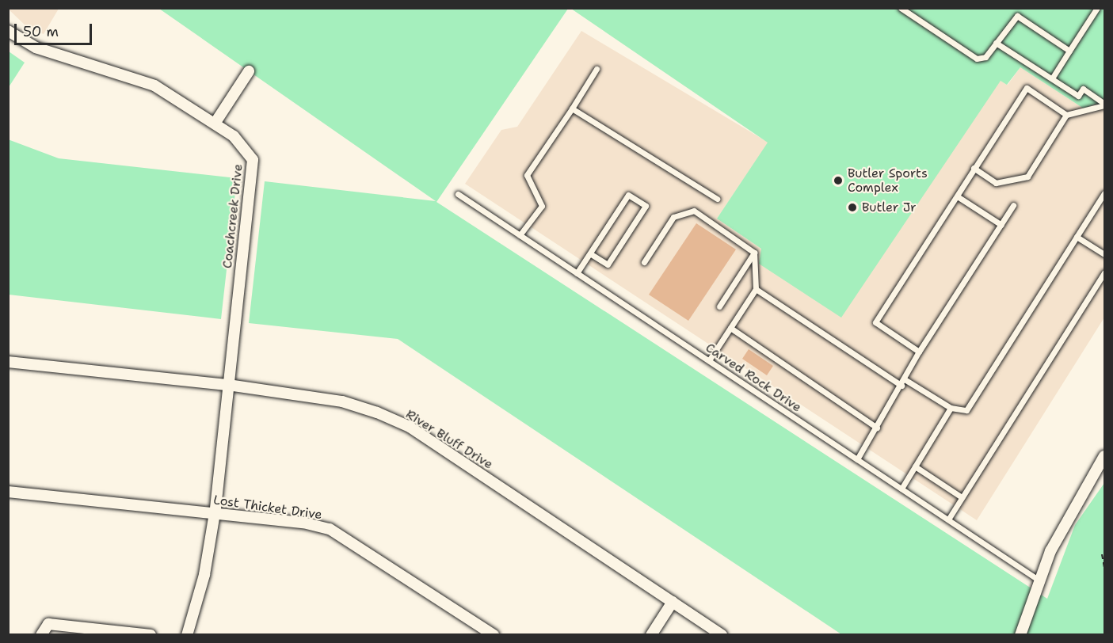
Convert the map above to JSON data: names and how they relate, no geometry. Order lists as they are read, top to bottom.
{
  "streets": {
    "street": ["Coachcreek Drive", "River Bluff Drive", "Lost Thicket Drive"],
    "lane": ["Carved Rock Drive"]
  },
  "crossings": [
    ["Coachcreek Drive", "River Bluff Drive"],
    ["Coachcreek Drive", "Lost Thicket Drive"]
  ],
  "places": ["Butler Sports Complex", "Butler Jr"],
  "scale_bar": "50 m"
}
